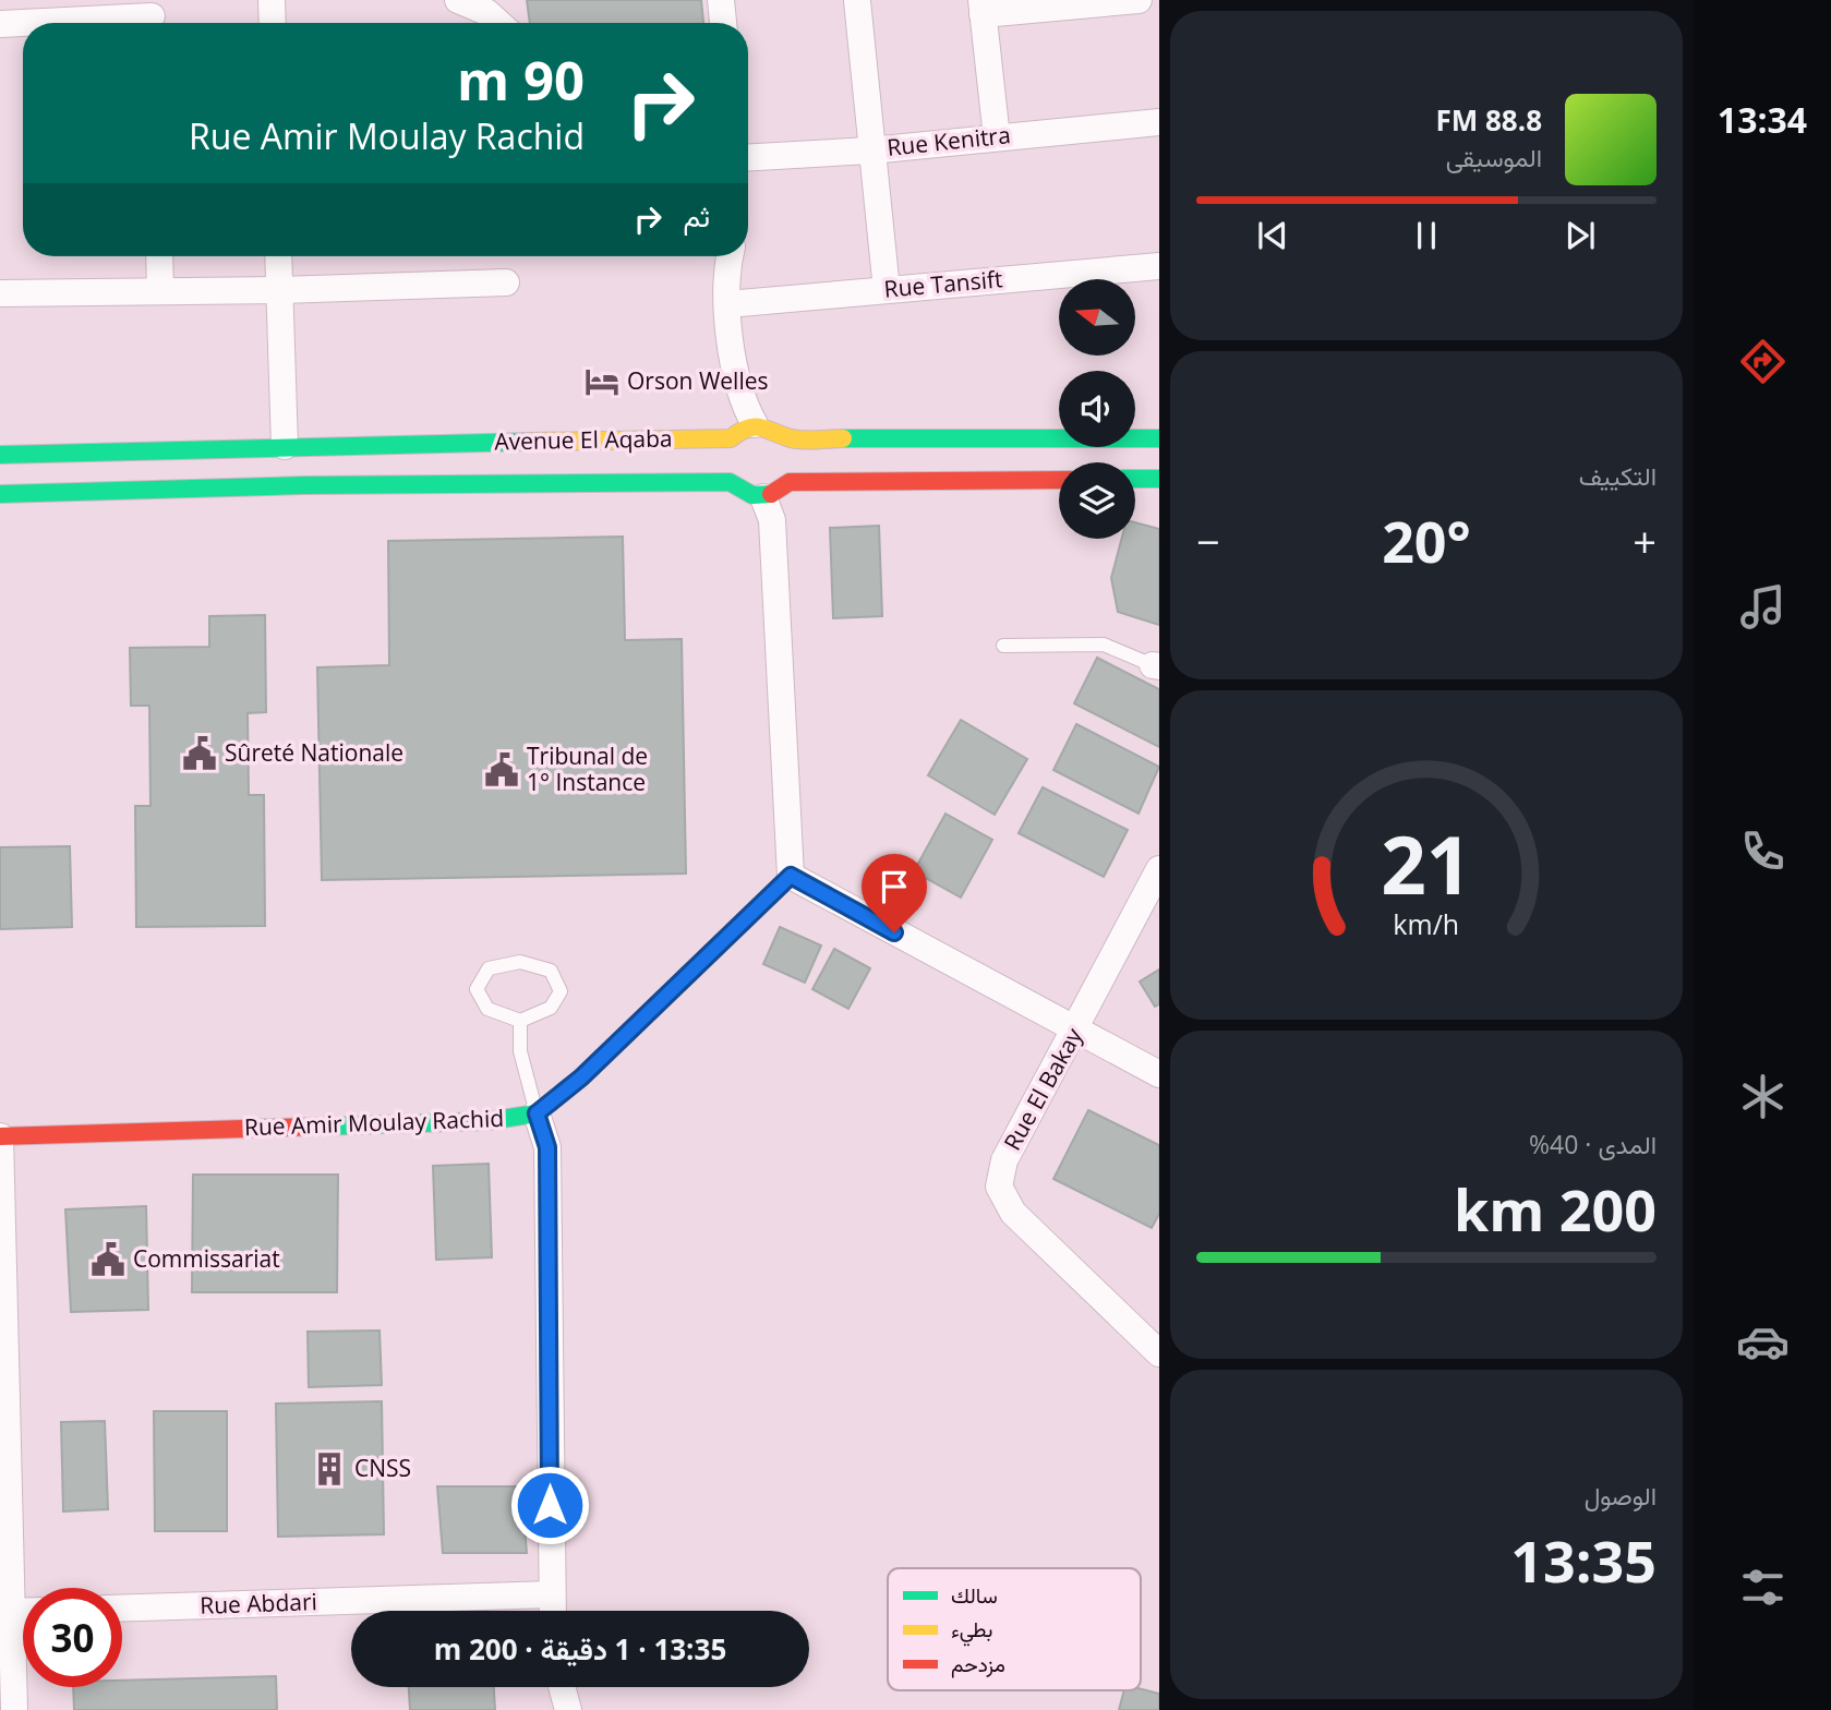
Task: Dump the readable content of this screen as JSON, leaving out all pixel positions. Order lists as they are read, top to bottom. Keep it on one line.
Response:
{"streets":{"main road":["Avenue El Aqaba","Rue Amir Moulay Rachid"],"street":["Rue Kenitra","Rue Tansift","Rue El Bakay","Rue Abdari"]},"places":{"hotel":["Orson Welles"],"public building":["Sûreté Nationale","Tribunal de 1° Instance","Commissariat"],"building":["CNSS"]},"legend":["سالك","بطيء","مزدحم"],"north":"left","page":{"tabs":"13:34","turn":["90 m","Rue Amir Moulay Rachid"],"song":["88.8 FM","الموسيقى"],"then":"ثم","tile":["التكييف",["المدى · 40%","200 km"],["الوصول","13:35"]],"heat":["−","20°","+"],"limit":"30","trip":"13:35 · 1 دقيقة · 200 m","gauge":["21","km/h"]}}
